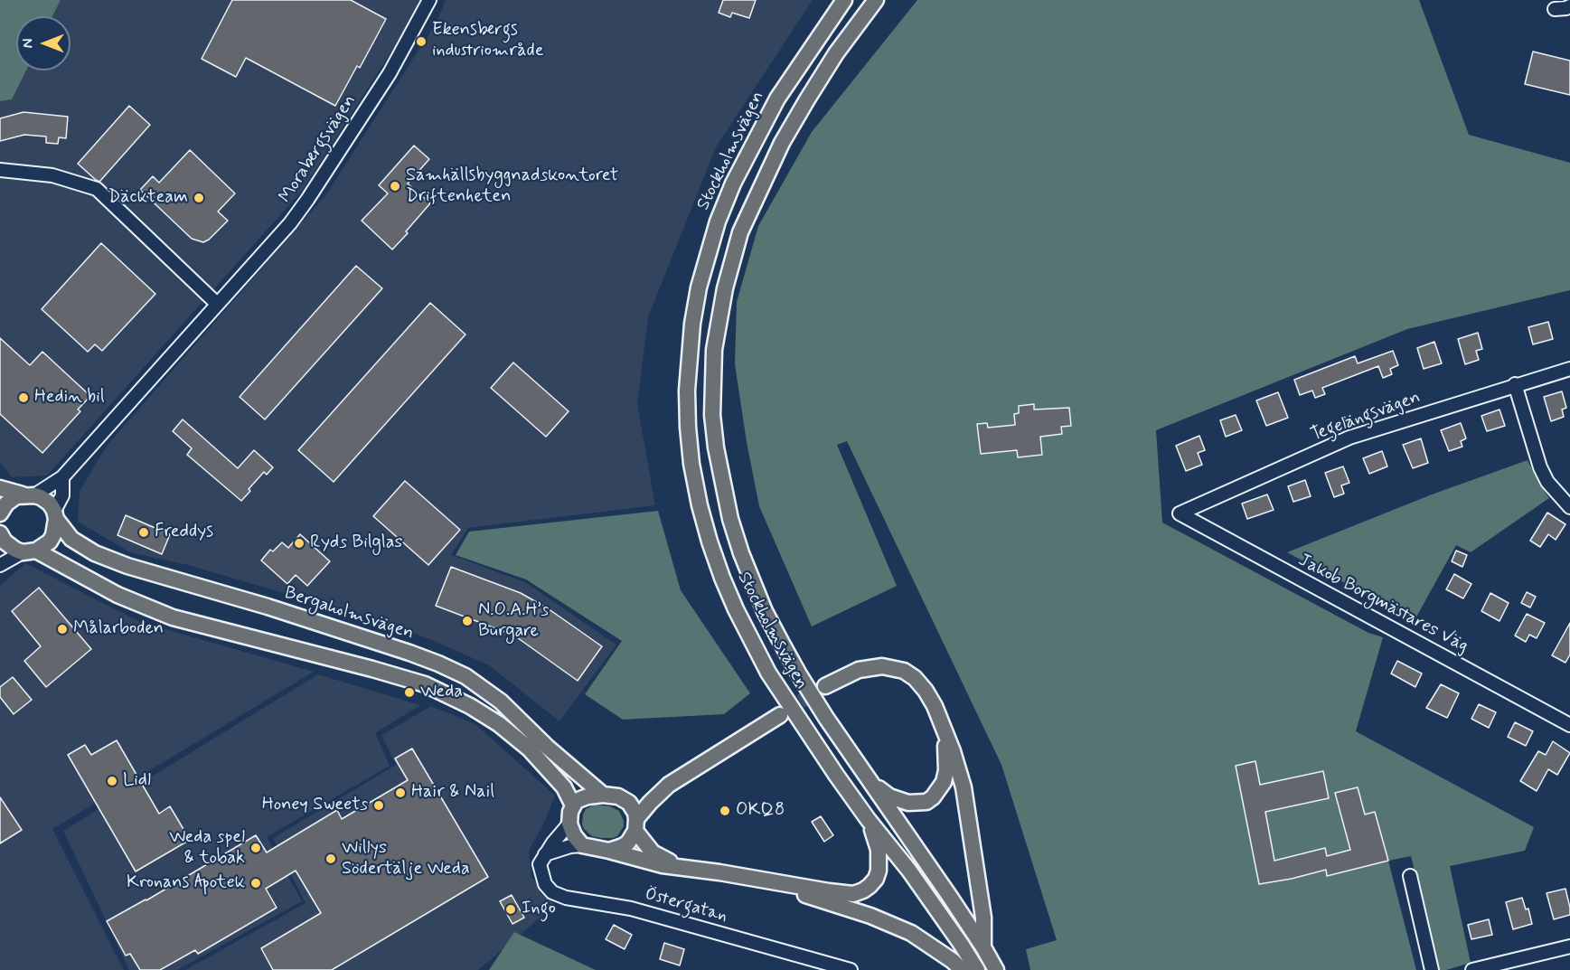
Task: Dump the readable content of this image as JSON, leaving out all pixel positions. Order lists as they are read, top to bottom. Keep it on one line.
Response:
{"streets":{"main road":["Stockholmsvägen","Bergaholmsvägen"],"street":["Morabergsvägen","Tegelängsvägen","Jakob Borgmästares Väg","Östergatan"]},"crossings":[["Morabergsvägen","Bergaholmsvägen"],["Tegelängsvägen","Jakob Borgmästares Väg"]],"places":["Ekensbergs industriområde","Samhällsbyggnadskontoret Driftenheten","Däckteam","Hedin bil","Freddys","Ryds Bilglas","N.O.A.H’s Burgare","Målarboden","Weda","Lidl","Hair & Nail","Honey Sweets","OKQ8","Weda spel & tobak","Willys Södertälje Weda","Kronans Apotek","Ingo"],"north":"left"}
